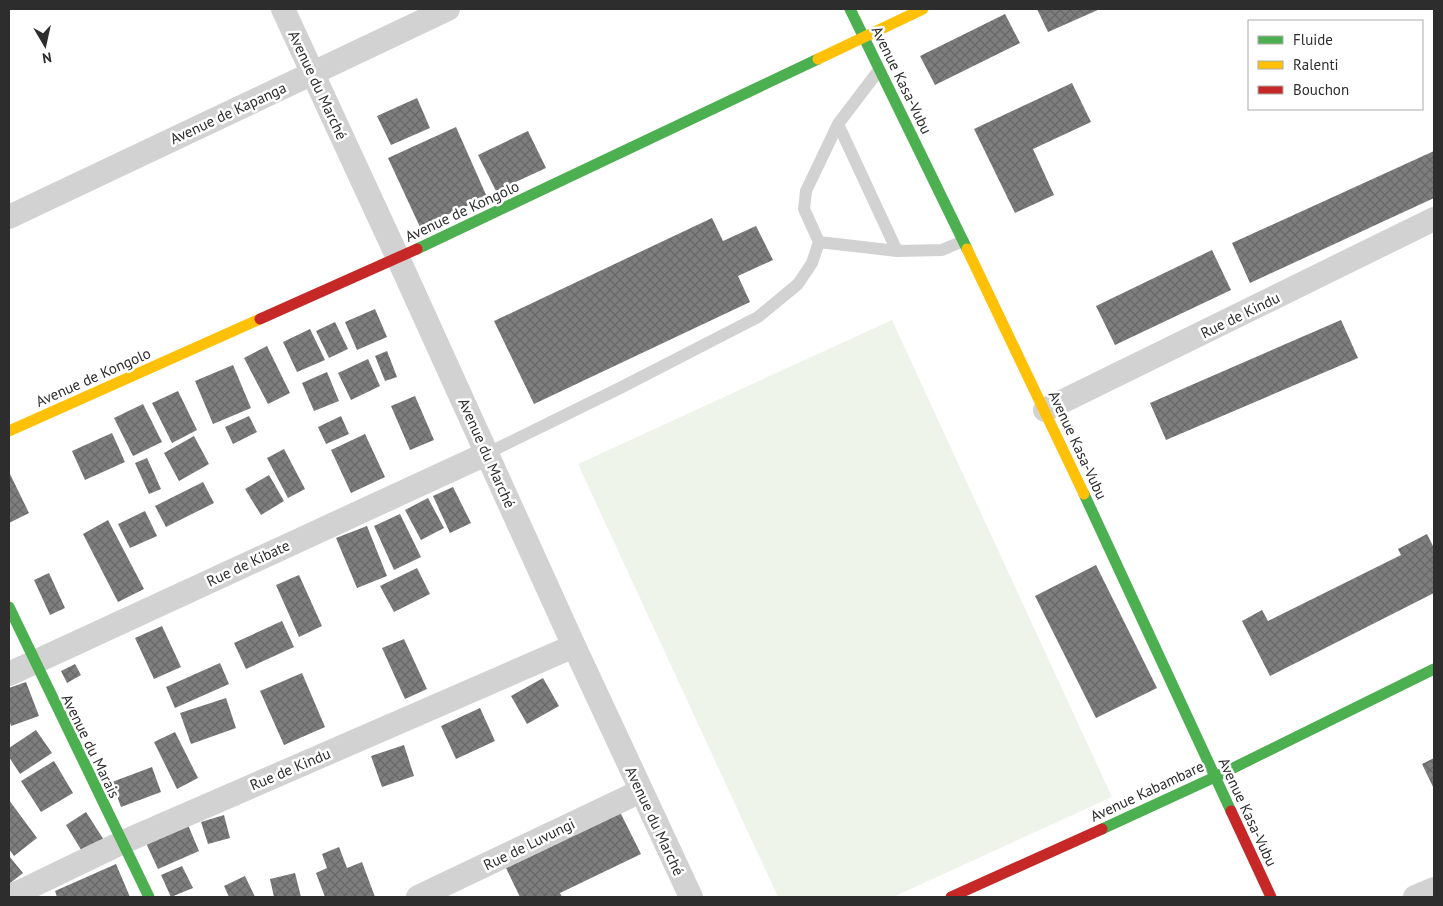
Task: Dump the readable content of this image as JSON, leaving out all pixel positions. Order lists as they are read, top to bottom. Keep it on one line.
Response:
{"streets":{"main road":["Avenue Kasa-Vubu","Avenue de Kongolo","Avenue du Marais","Avenue Kabambare"],"street":["Avenue du Marché","Avenue de Kapanga","Rue de Kindu","Rue de Kibate","Rue de Luvungi"]},"crossings":[["Avenue Kasa-Vubu","Avenue de Kongolo"],["Avenue Kasa-Vubu","Rue de Kindu"],["Avenue Kasa-Vubu","Avenue Kabambare"],["Avenue du Marché","Avenue de Kapanga"],["Avenue du Marché","Avenue de Kongolo"],["Avenue du Marché","Rue de Kindu"],["Avenue du Marché","Rue de Kibate"],["Avenue du Marché","Rue de Luvungi"],["Rue de Kindu","Avenue du Marais"],["Rue de Kibate","Avenue du Marais"]],"legend":["Fluide","Ralenti","Bouchon"],"north":"bottom"}
